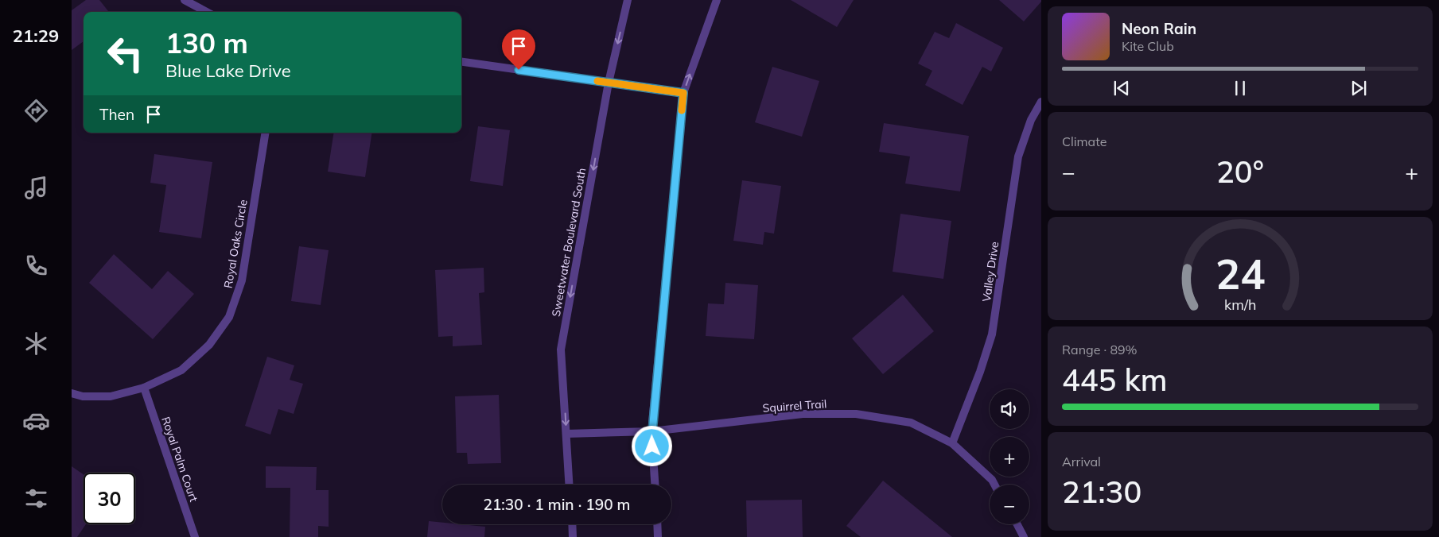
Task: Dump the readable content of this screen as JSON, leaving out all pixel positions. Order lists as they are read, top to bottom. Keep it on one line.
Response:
{"streets":{"street":["Sweetwater Boulevard South","Royal Oaks Circle","Valley Drive","Squirrel Trail","Royal Palm Court"]},"crossings":[["Sweetwater Boulevard South","Squirrel Trail"],["Royal Oaks Circle","Royal Palm Court"],["Valley Drive","Squirrel Trail"]],"one_way":["Sweetwater Boulevard South"],"page":{"tabs":"21:29","turn":["130 m","Blue Lake Drive"],"song":["Neon Rain","Kite Club"],"then":"Then","tile":["Climate",["Range · 89%","445 km"],["Arrival","21:30"]],"heat":["−","20°","+"],"map_buttons":["+","−"],"limit":"30","trip":"21:30 · 1 min · 190 m","gauge":["24","km/h"]}}
